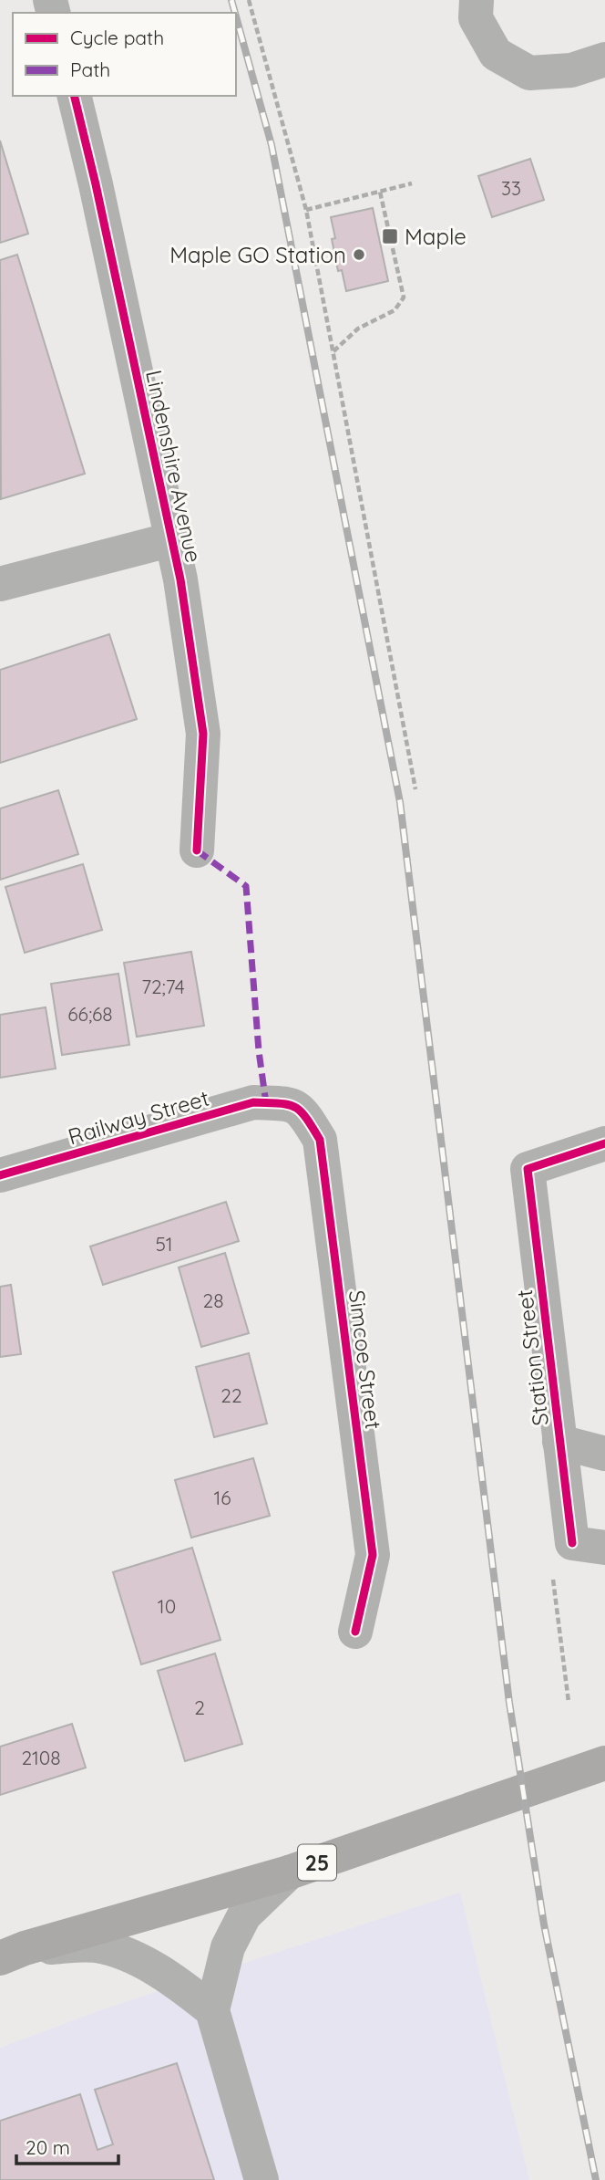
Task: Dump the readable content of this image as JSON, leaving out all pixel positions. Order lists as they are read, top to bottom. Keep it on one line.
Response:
{"streets":{"main road":["25"],"street":["Lindenshire Avenue","Railway Street","Station Street","Simcoe Street"]},"crossings":[["Railway Street","Simcoe Street"]],"places":{"transit":["Maple"],"other":["Maple GO Station"]},"house_numbers":["33","72;74","66;68","51","28","22","16","10","2","2108"],"legend":["Cycle path","Path"],"scale_bar":"20 m"}
